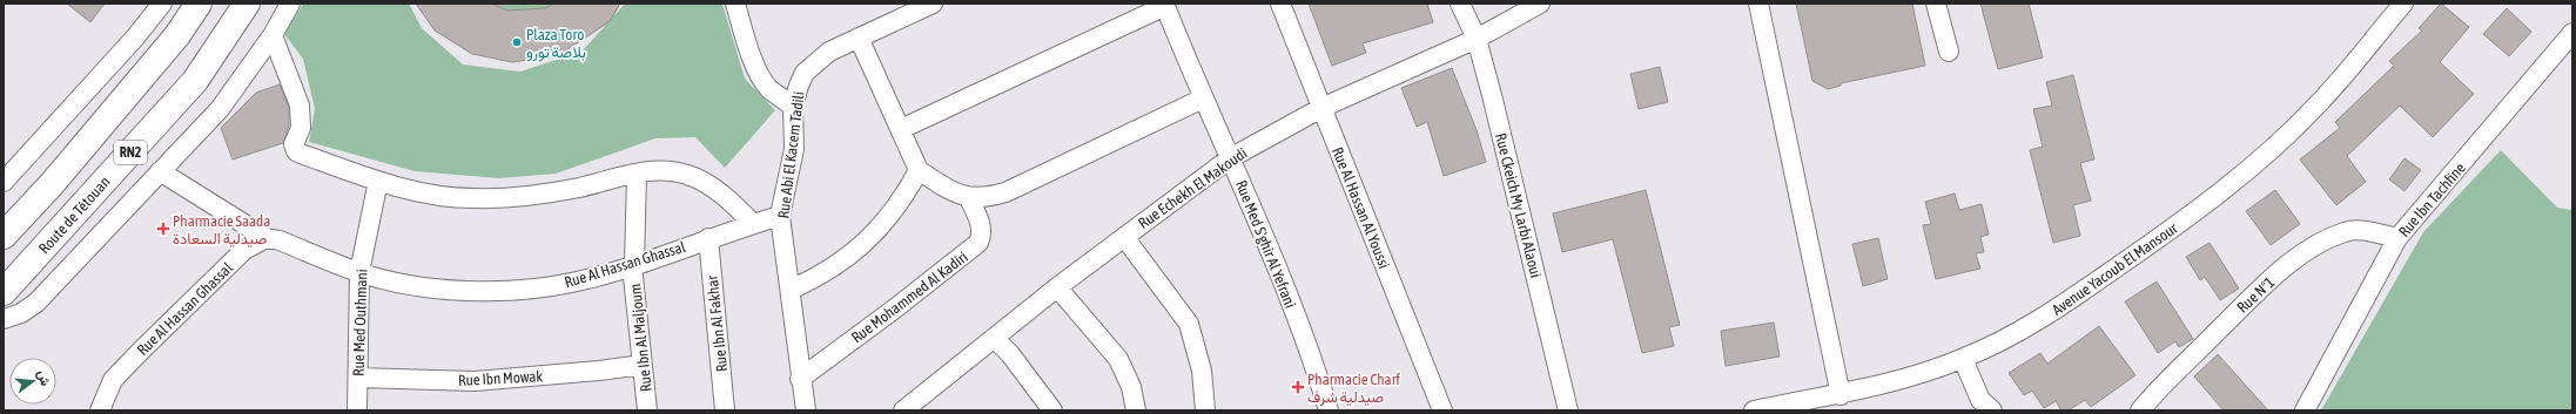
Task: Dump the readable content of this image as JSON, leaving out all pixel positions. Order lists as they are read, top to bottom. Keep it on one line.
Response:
{"streets":{"highway":["RN2","Route de Tétouan"],"street":["Rue Abi El Kacem Tadili","Rue Echekh El Makoudi","Rue Ibn Tachfine","Rue Ckeich My Larbi Alaoui","Rue Al Hassan Al Youssi","Rue Med S'ghir Al Yefrani","Rue Al Hassan Ghassal","Avenue Yacoub El Mansour","Rue N°1","Rue Mohammed Al Kadiri","Rue Med Outhmani","Rue Ibn Al Fakhar","Rue Ibn Al Maljoum","Rue Ibn Mowak"]},"crossings":[["Rue Abi El Kacem Tadili","Rue Al Hassan Ghassal"],["Rue Abi El Kacem Tadili","Rue Mohammed Al Kadiri"],["Rue Echekh El Makoudi","Rue Ckeich My Larbi Alaoui"],["Rue Echekh El Makoudi","Rue Al Hassan Al Youssi"],["Rue Echekh El Makoudi","Rue Med S'ghir Al Yefrani"],["Rue Ibn Tachfine","Rue N°1"],["Rue Al Hassan Ghassal","Rue Med Outhmani"],["Rue Al Hassan Ghassal","Rue Ibn Al Fakhar"],["Rue Al Hassan Ghassal","Rue Ibn Al Maljoum"],["Rue Med Outhmani","Rue Ibn Mowak"],["Rue Ibn Al Maljoum","Rue Ibn Mowak"]],"places":{"other":["Plaza Toro بلاصة تورو"],"health":["Pharmacie Saada صيدلية السعادة","Pharmacie Charf صيدلية شرف"]},"north":"right"}
